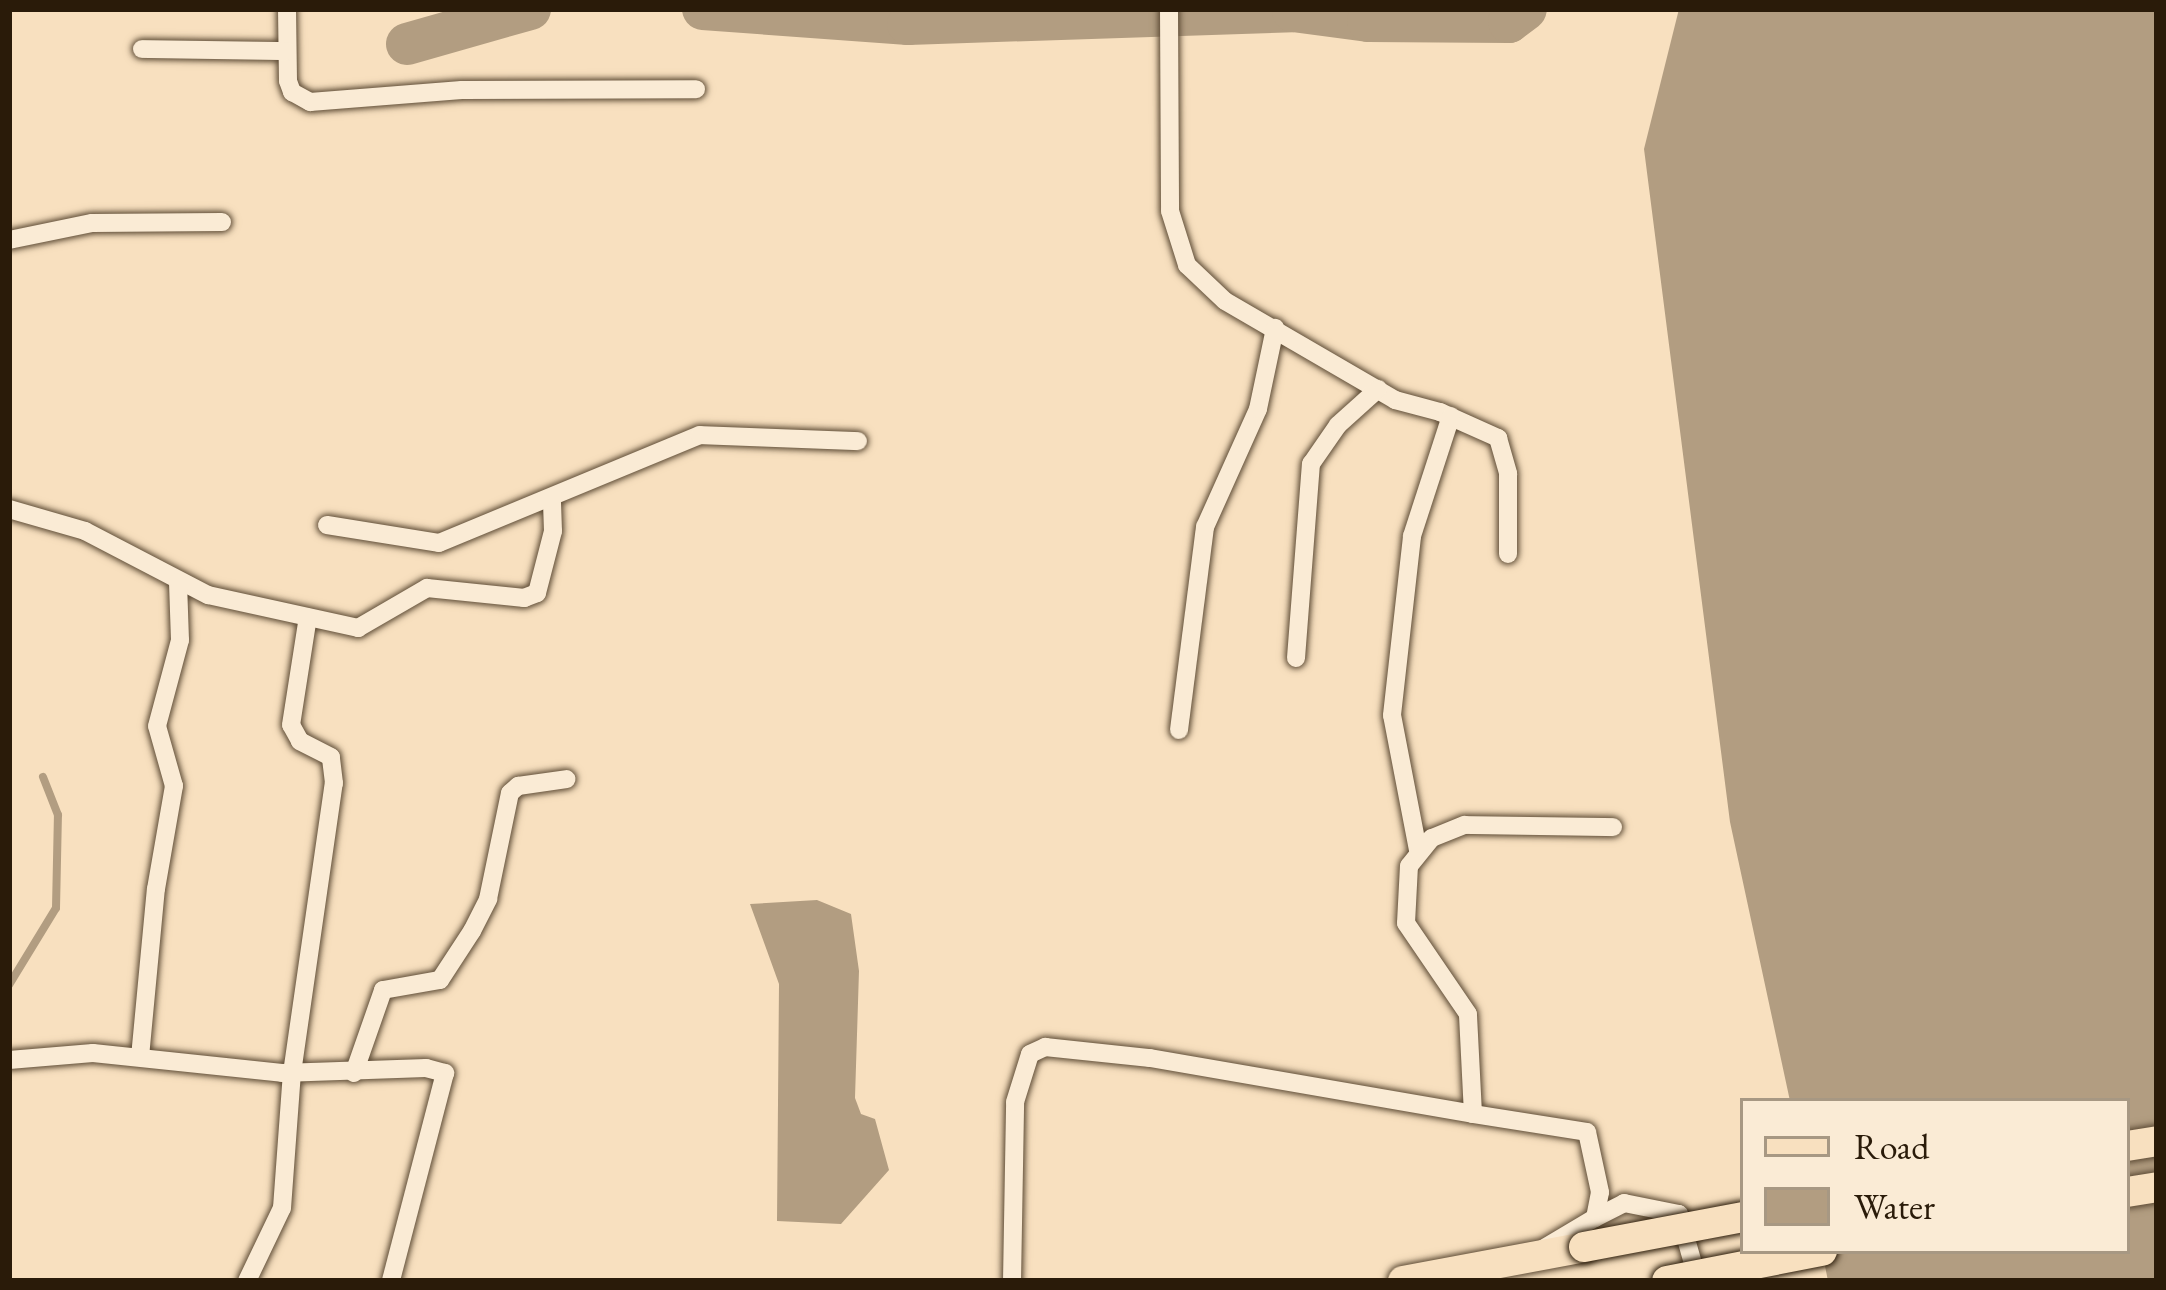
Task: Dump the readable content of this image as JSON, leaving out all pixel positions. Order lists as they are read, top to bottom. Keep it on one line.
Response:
{"legend":["Road","Water"]}
